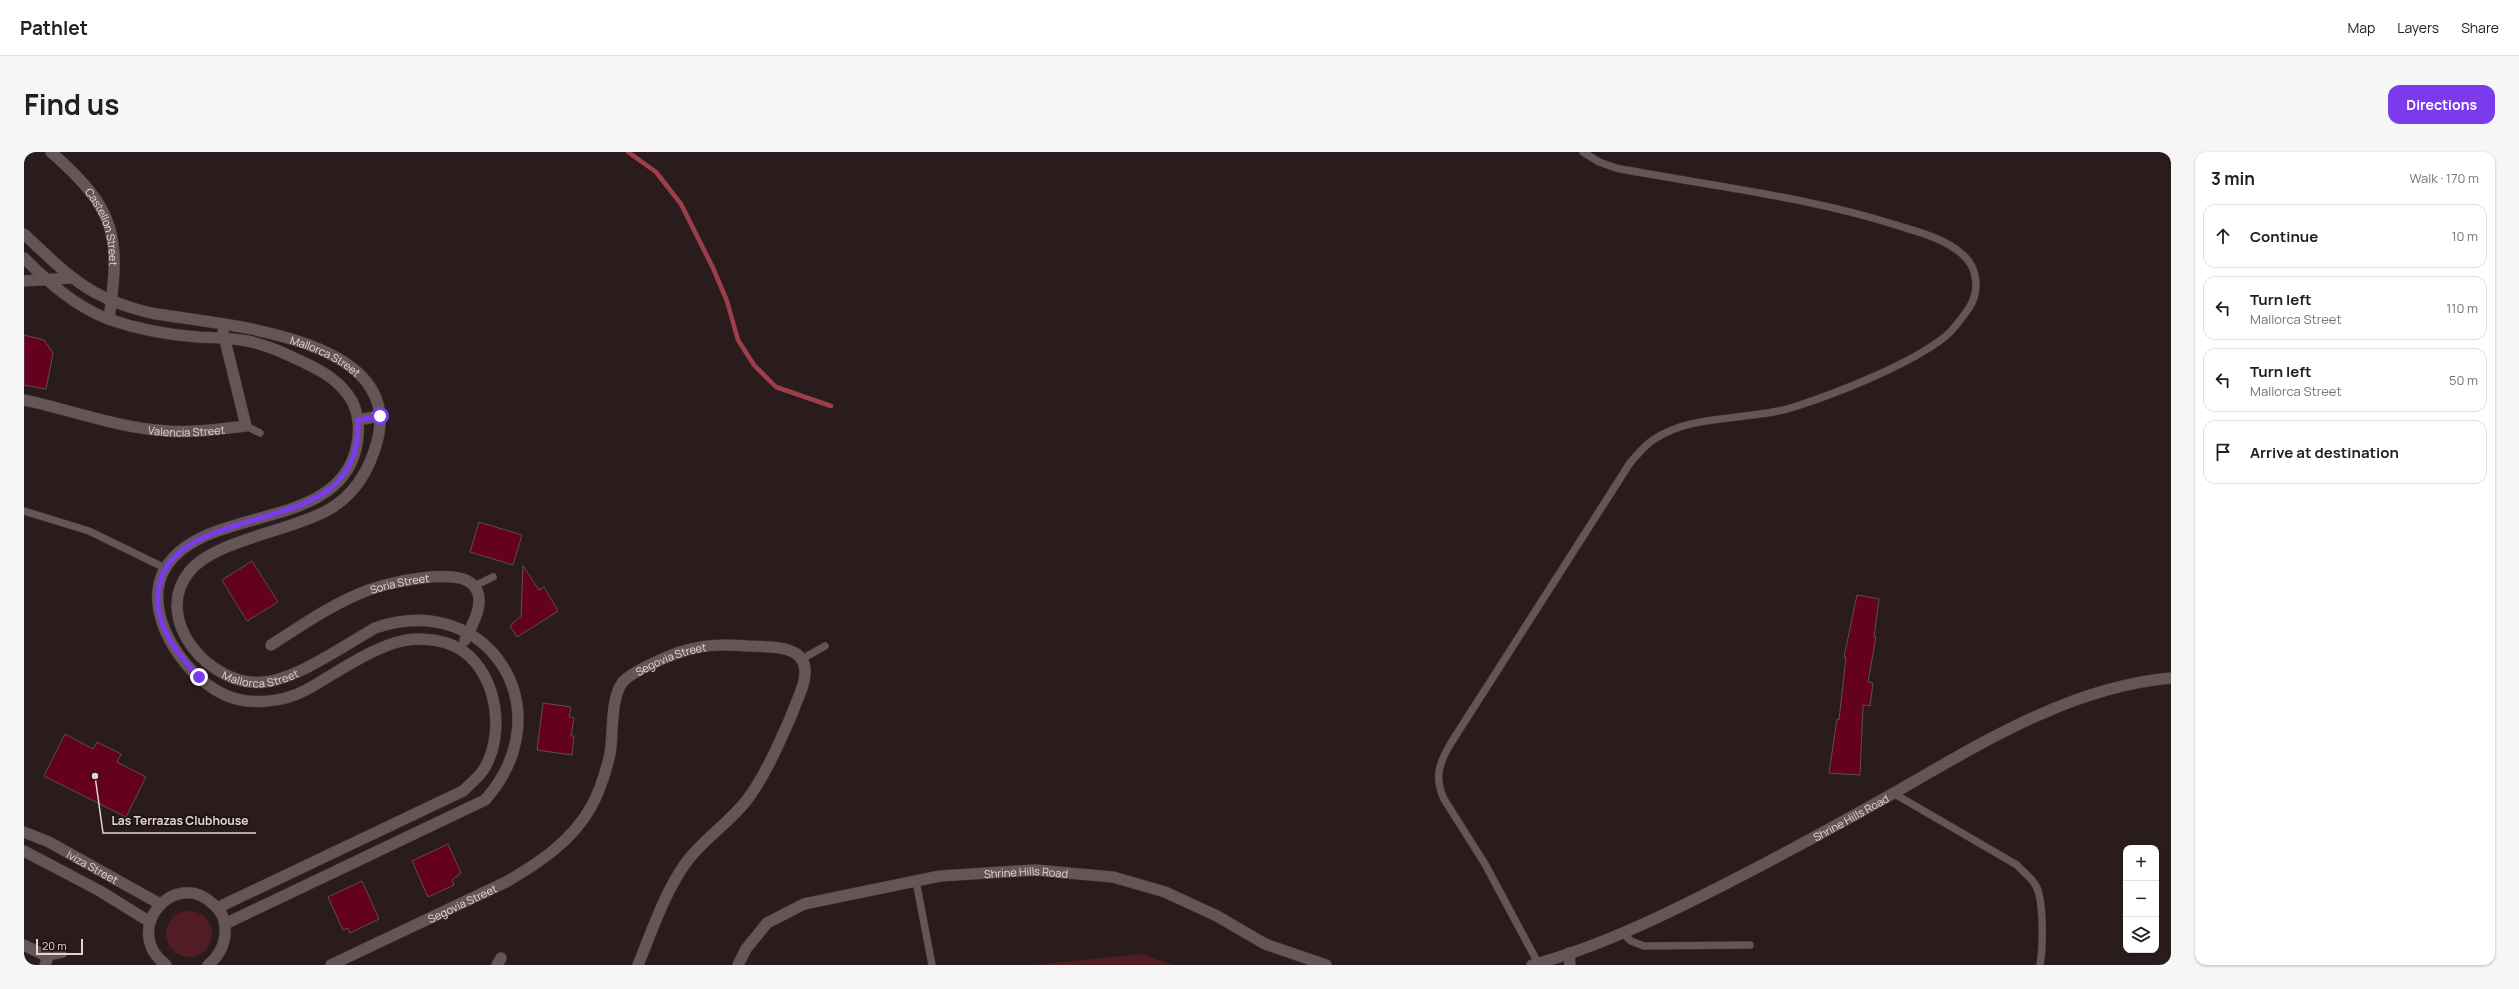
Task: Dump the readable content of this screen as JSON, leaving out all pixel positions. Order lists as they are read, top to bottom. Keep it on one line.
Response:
{"streets":{"street":["Castellon Street","Mallorca Street","Valencia Street","Soria Street","Segovia Street","Shrine Hills Road","Iviza Street"]},"crossings":[["Castellon Street","Mallorca Street"]],"places":["Las Terrazas Clubhouse"],"scale_bar":"20 m","page":{"header":"Pathlet","nav":["Map","Layers","Share"],"title":"Find us","buttons":"Directions","heading":["3 min","Walk · 170 m"],"list":[["Continue","10 m"],["Turn left","Mallorca Street","110 m"],["Turn left","Mallorca Street","50 m"],"Arrive at destination"],"map_buttons":["+","−"],"scale":"20 m"}}
